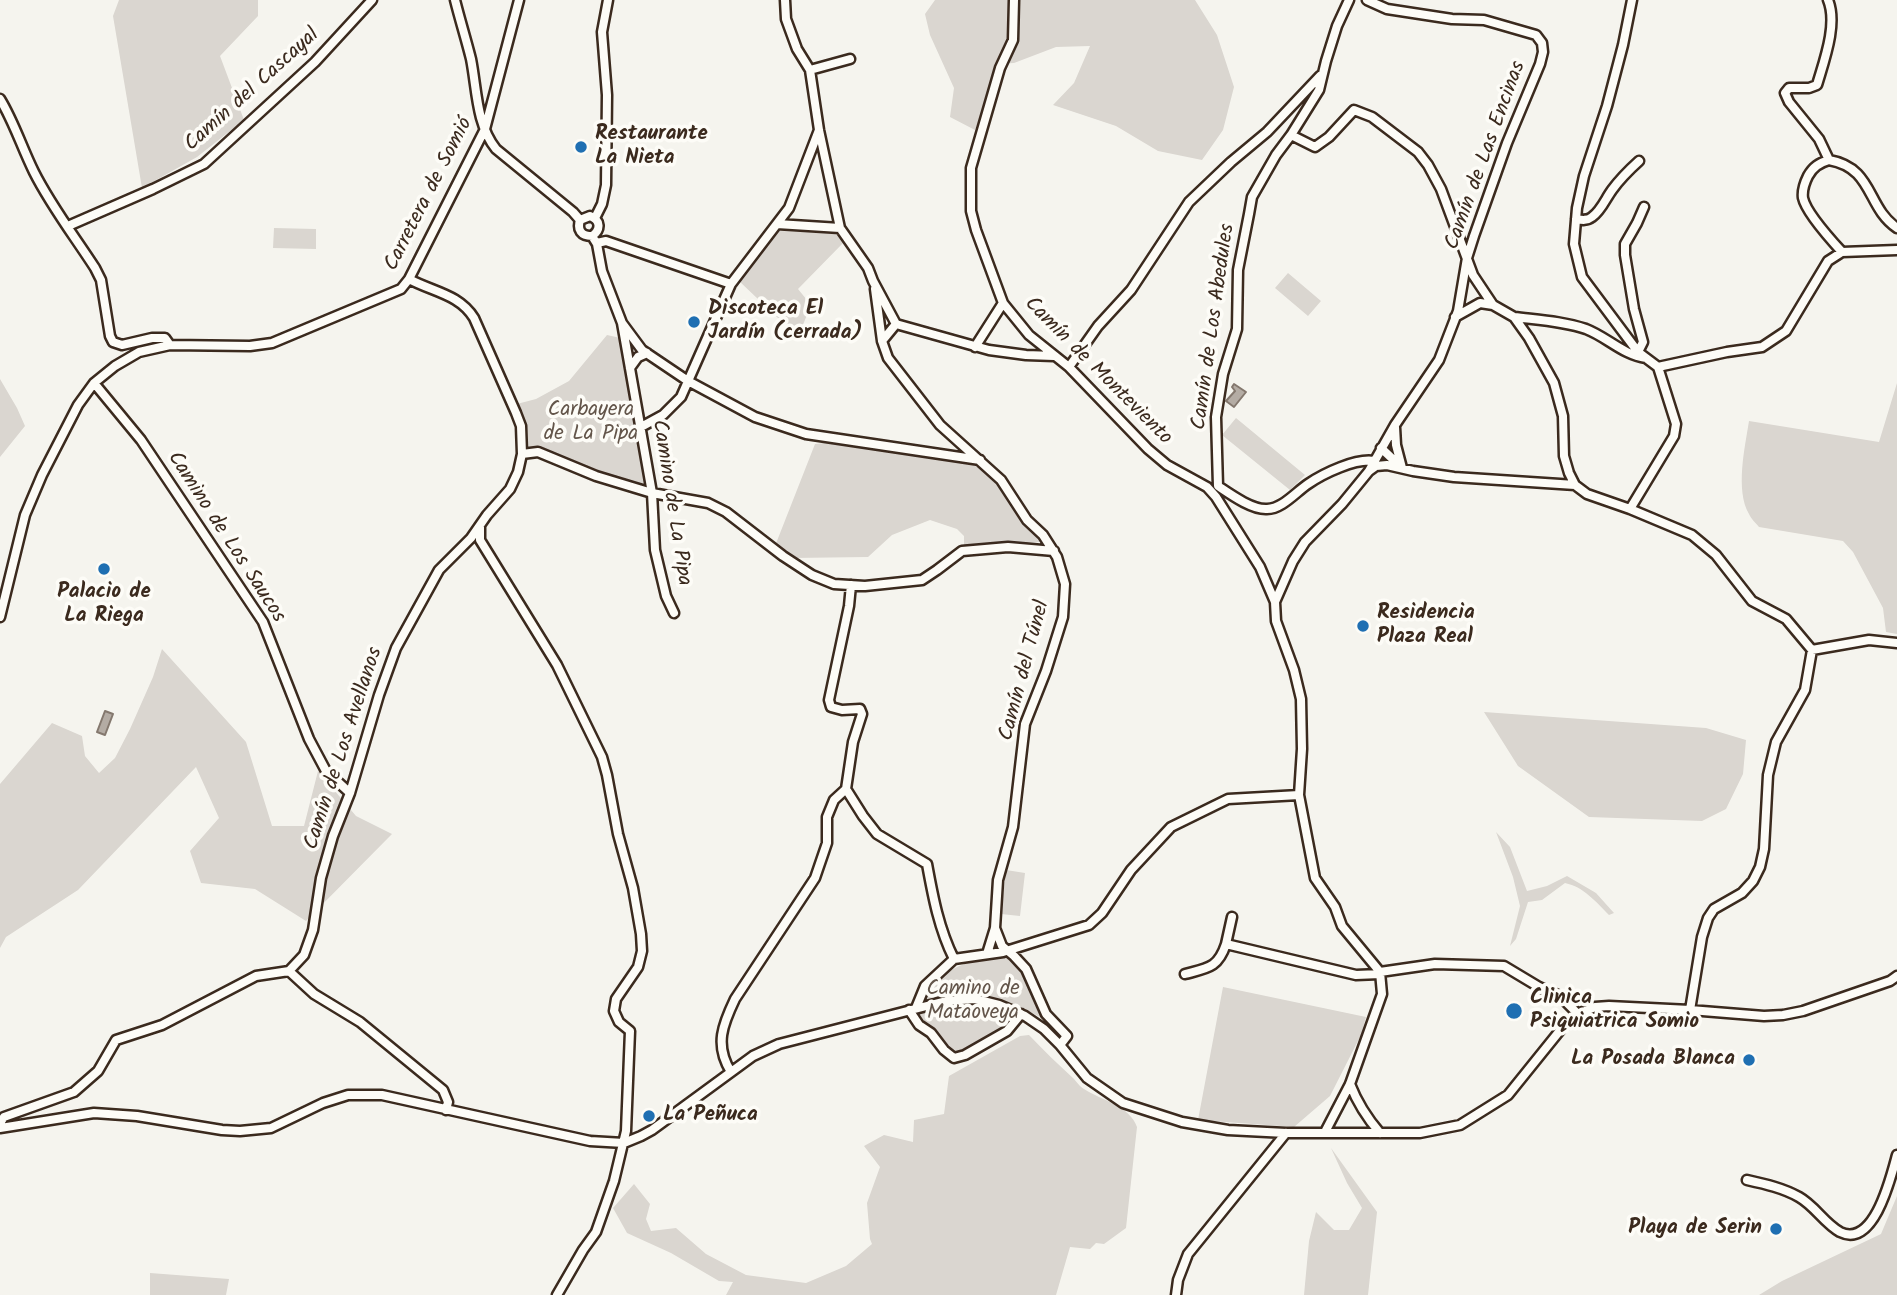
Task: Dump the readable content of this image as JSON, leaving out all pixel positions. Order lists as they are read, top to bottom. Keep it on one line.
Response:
{"streets":{"street":["Camín del Cascayal","Camín de Las Encinas","Carretera de Somió","Camín de Los Abedules","Camín de Monteviento","Camino de La Pipa","Camino de Los Saucos","Camín del Túnel","Camín de Los Avellanos"]},"crossings":[["Camín de Las Encinas","Camín de Los Abedules"],["Camín de Las Encinas","Camín de Monteviento"],["Carretera de Somió","Camino de Los Saucos"],["Carretera de Somió","Camín de Los Avellanos"],["Camino de Los Saucos","Camín de Los Avellanos"]],"parks":["Carbayera de La Pipa","Camino de Mataoveya"],"places":["Restaurante La Nieta","Discoteca El Jardín (cerrada)","Palacio de La Riega","Residencia Plaza Real","Clinica Psiquiatrica Somio","La Posada Blanca","La Peñuca","Playa de Serin"]}
